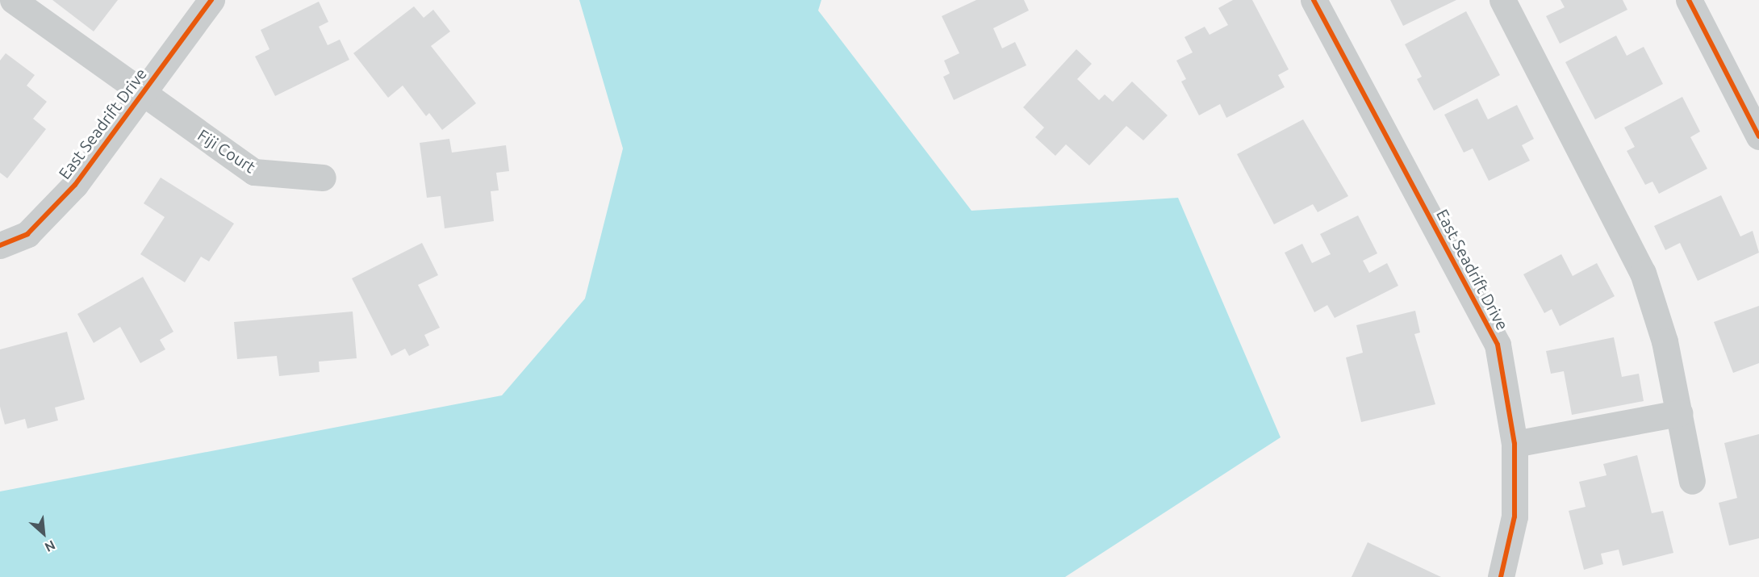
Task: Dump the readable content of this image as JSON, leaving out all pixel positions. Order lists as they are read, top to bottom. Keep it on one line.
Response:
{"streets":{"street":["East Seadrift Drive","Fiji Court"]},"crossings":[["East Seadrift Drive","Fiji Court"]],"north":"bottom right"}
